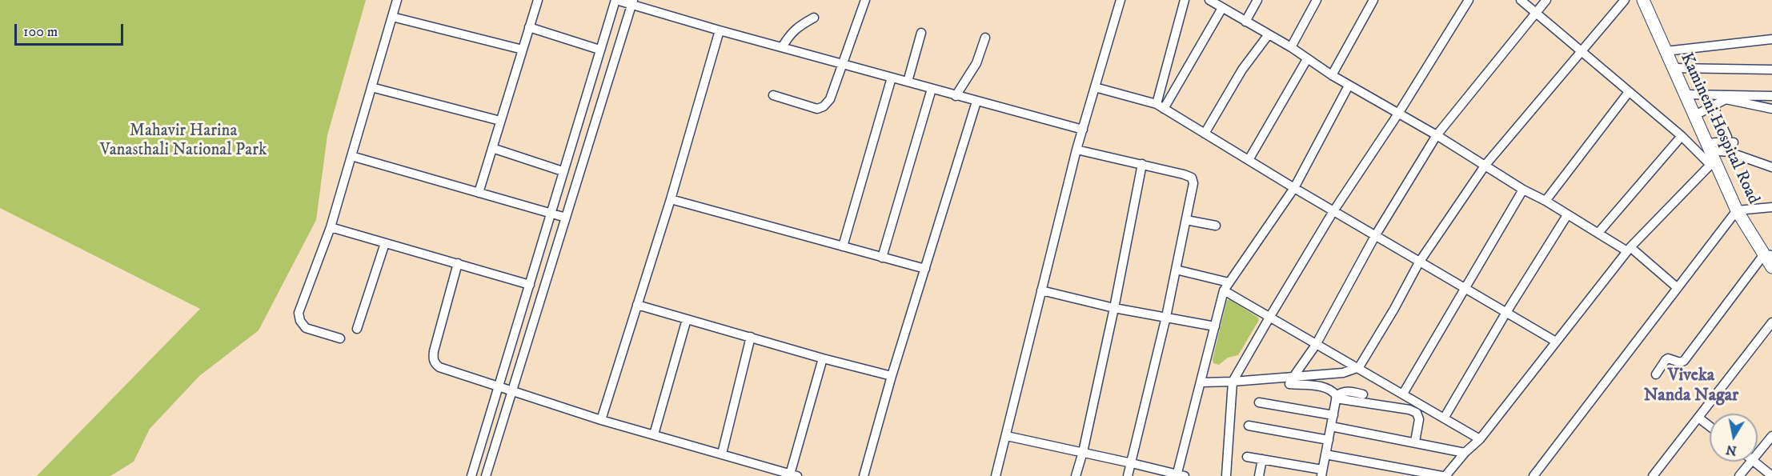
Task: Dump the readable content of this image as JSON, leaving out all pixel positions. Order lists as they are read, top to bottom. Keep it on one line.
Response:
{"streets":{"street":["Kamineni Hospital Road"]},"districts":["Viveka Nanda Nagar"],"parks":["Mahavir Harina Vanasthali National Park"],"scale_bar":"100 m","north":"bottom"}
